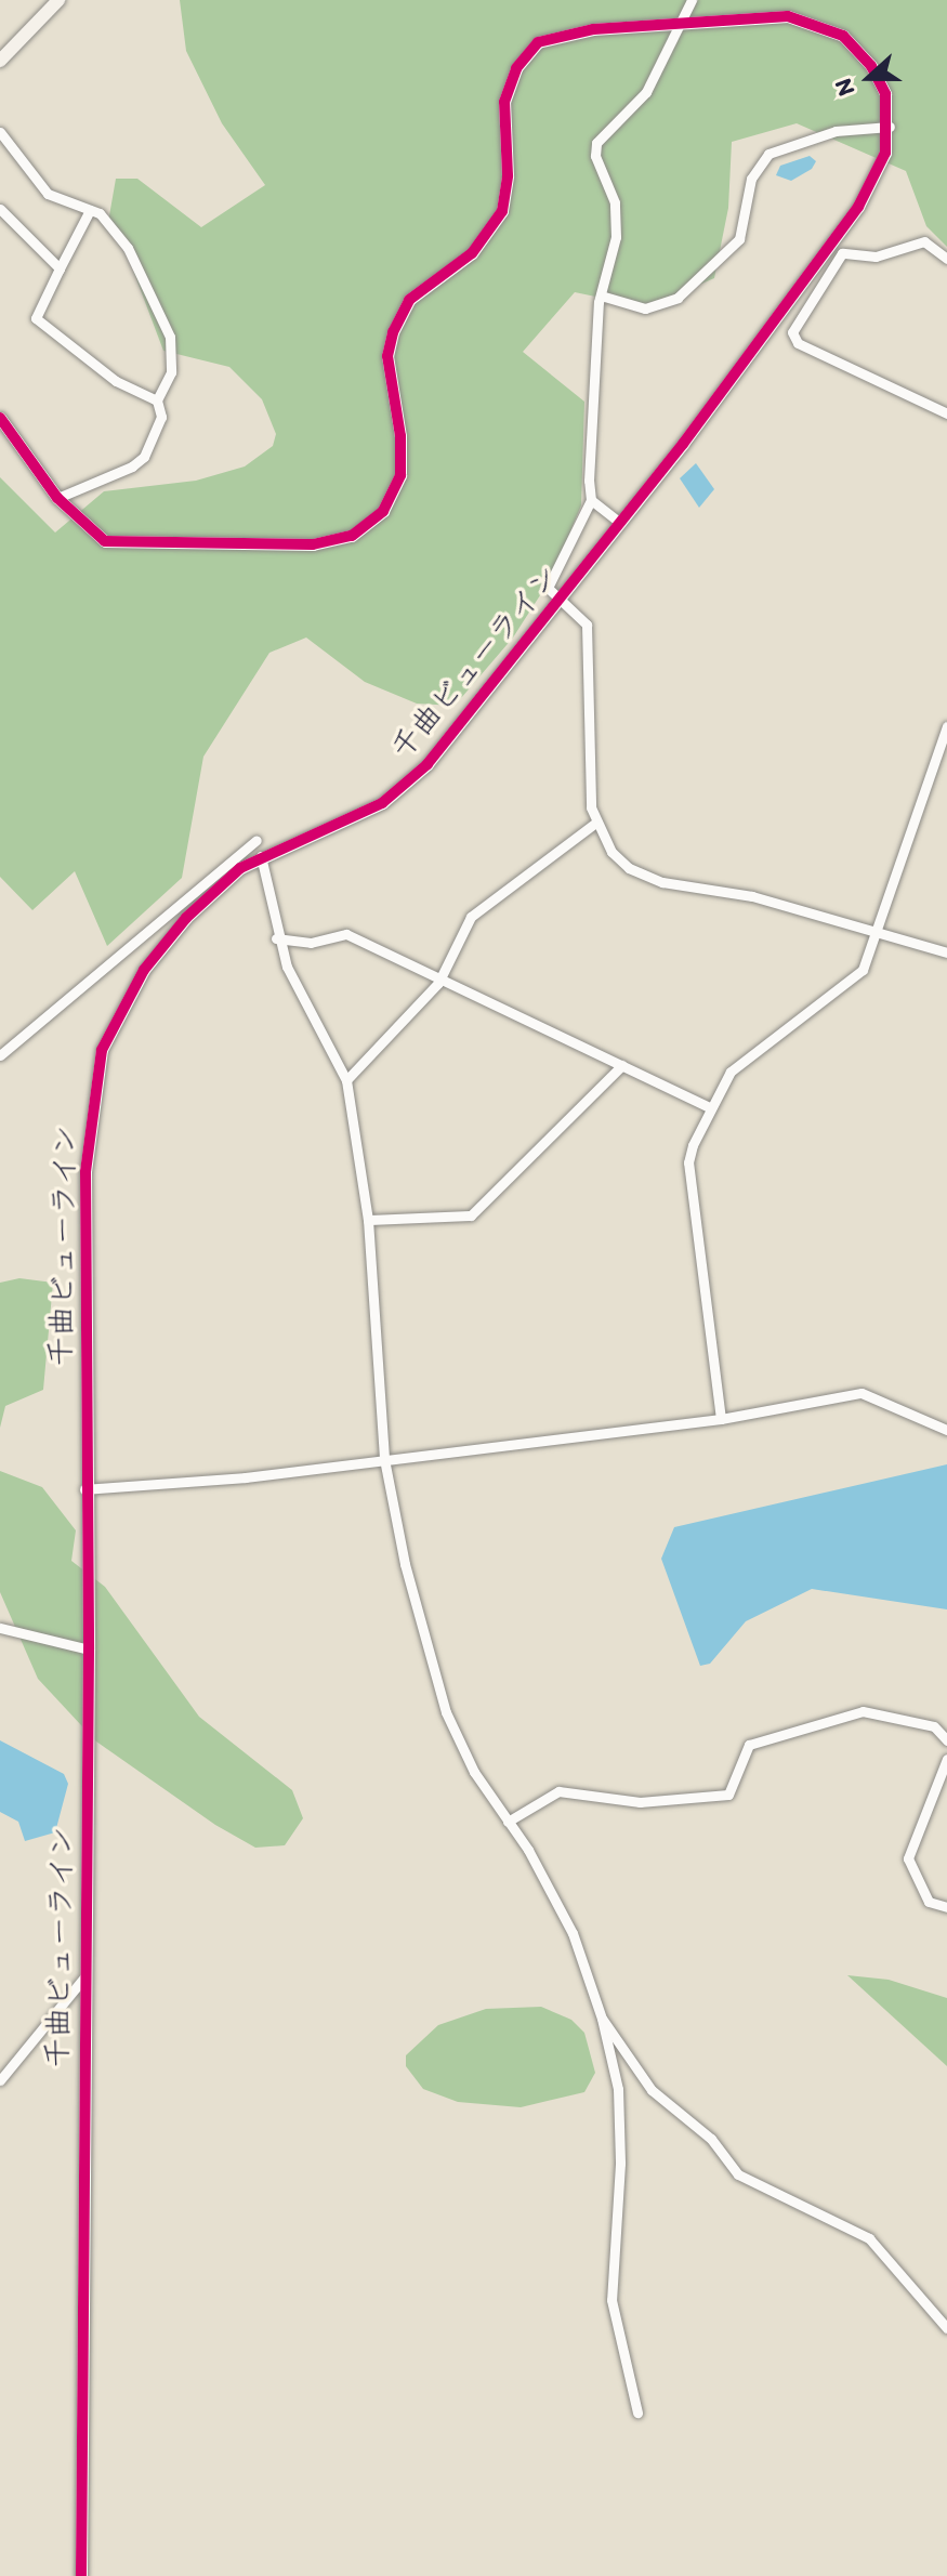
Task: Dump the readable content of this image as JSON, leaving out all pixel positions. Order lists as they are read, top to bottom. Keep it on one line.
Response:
{"streets":{"street":["千曲ビューライン"]},"north":"left"}
